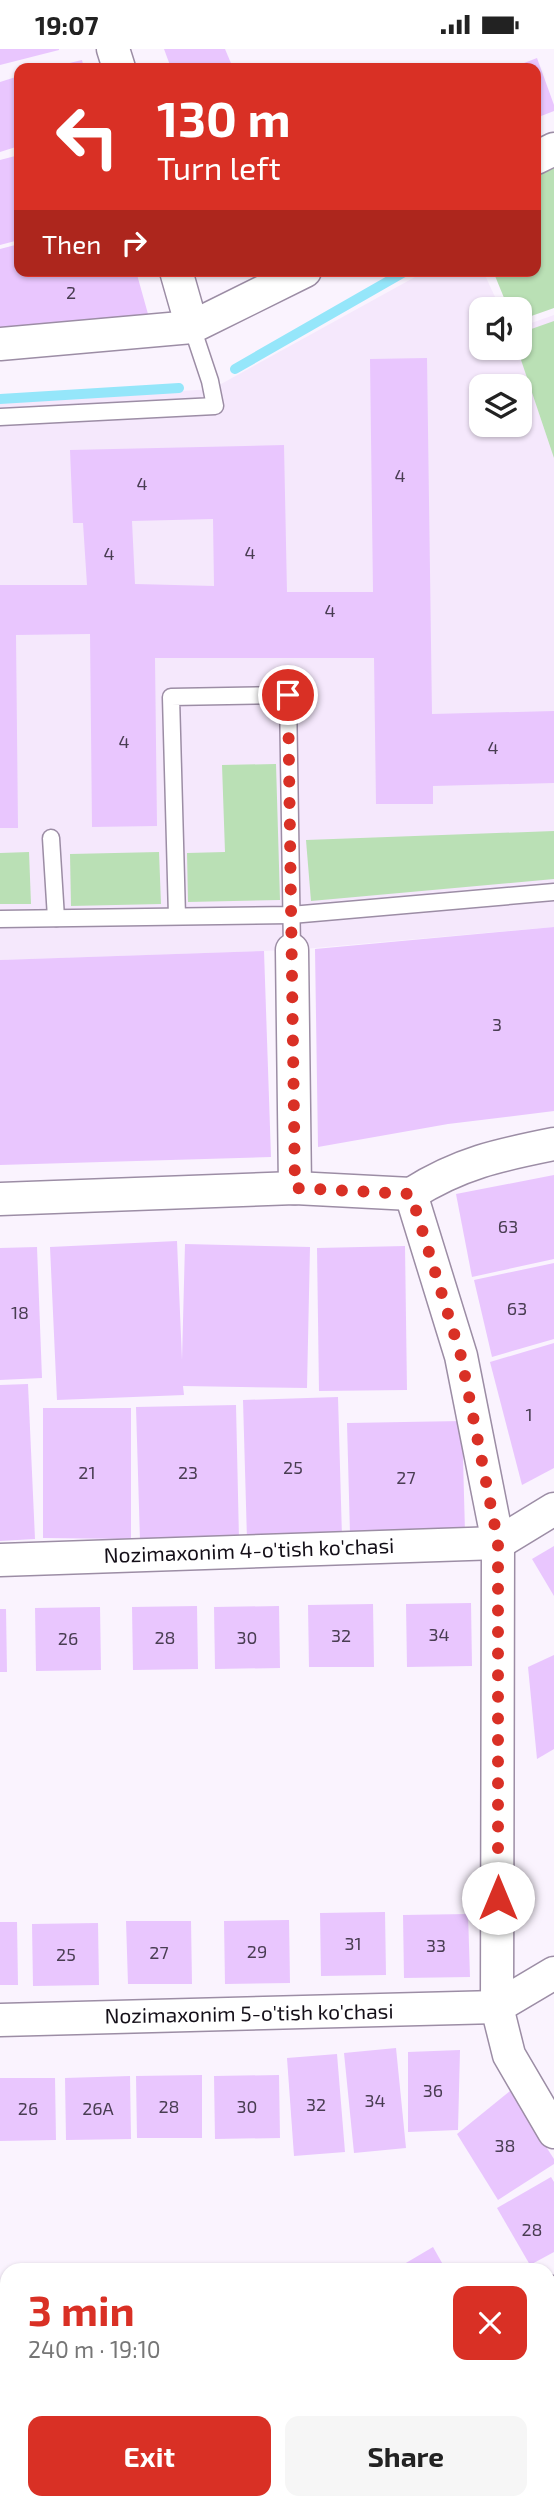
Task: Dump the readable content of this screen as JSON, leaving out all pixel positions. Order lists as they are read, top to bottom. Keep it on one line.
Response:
{"streets":{"street":["Nozimaxonim 4-o'tish ko'chasi","Nozimaxonim 5-o'tish ko'chasi"]},"house_numbers":["2","4","4","4","4","4","4","4","3","63","63","18","1","25","21","23","27","34","32","28","30","26","31","33","29","27","25","36","34","32","28","30","26","26A","38","28"],"page":{"status":"19:07","turn":["130 m","Turn left"],"then":"Then","heading":["3 min","240 m · 19:10"],"buttons":["Exit","Share"]}}
